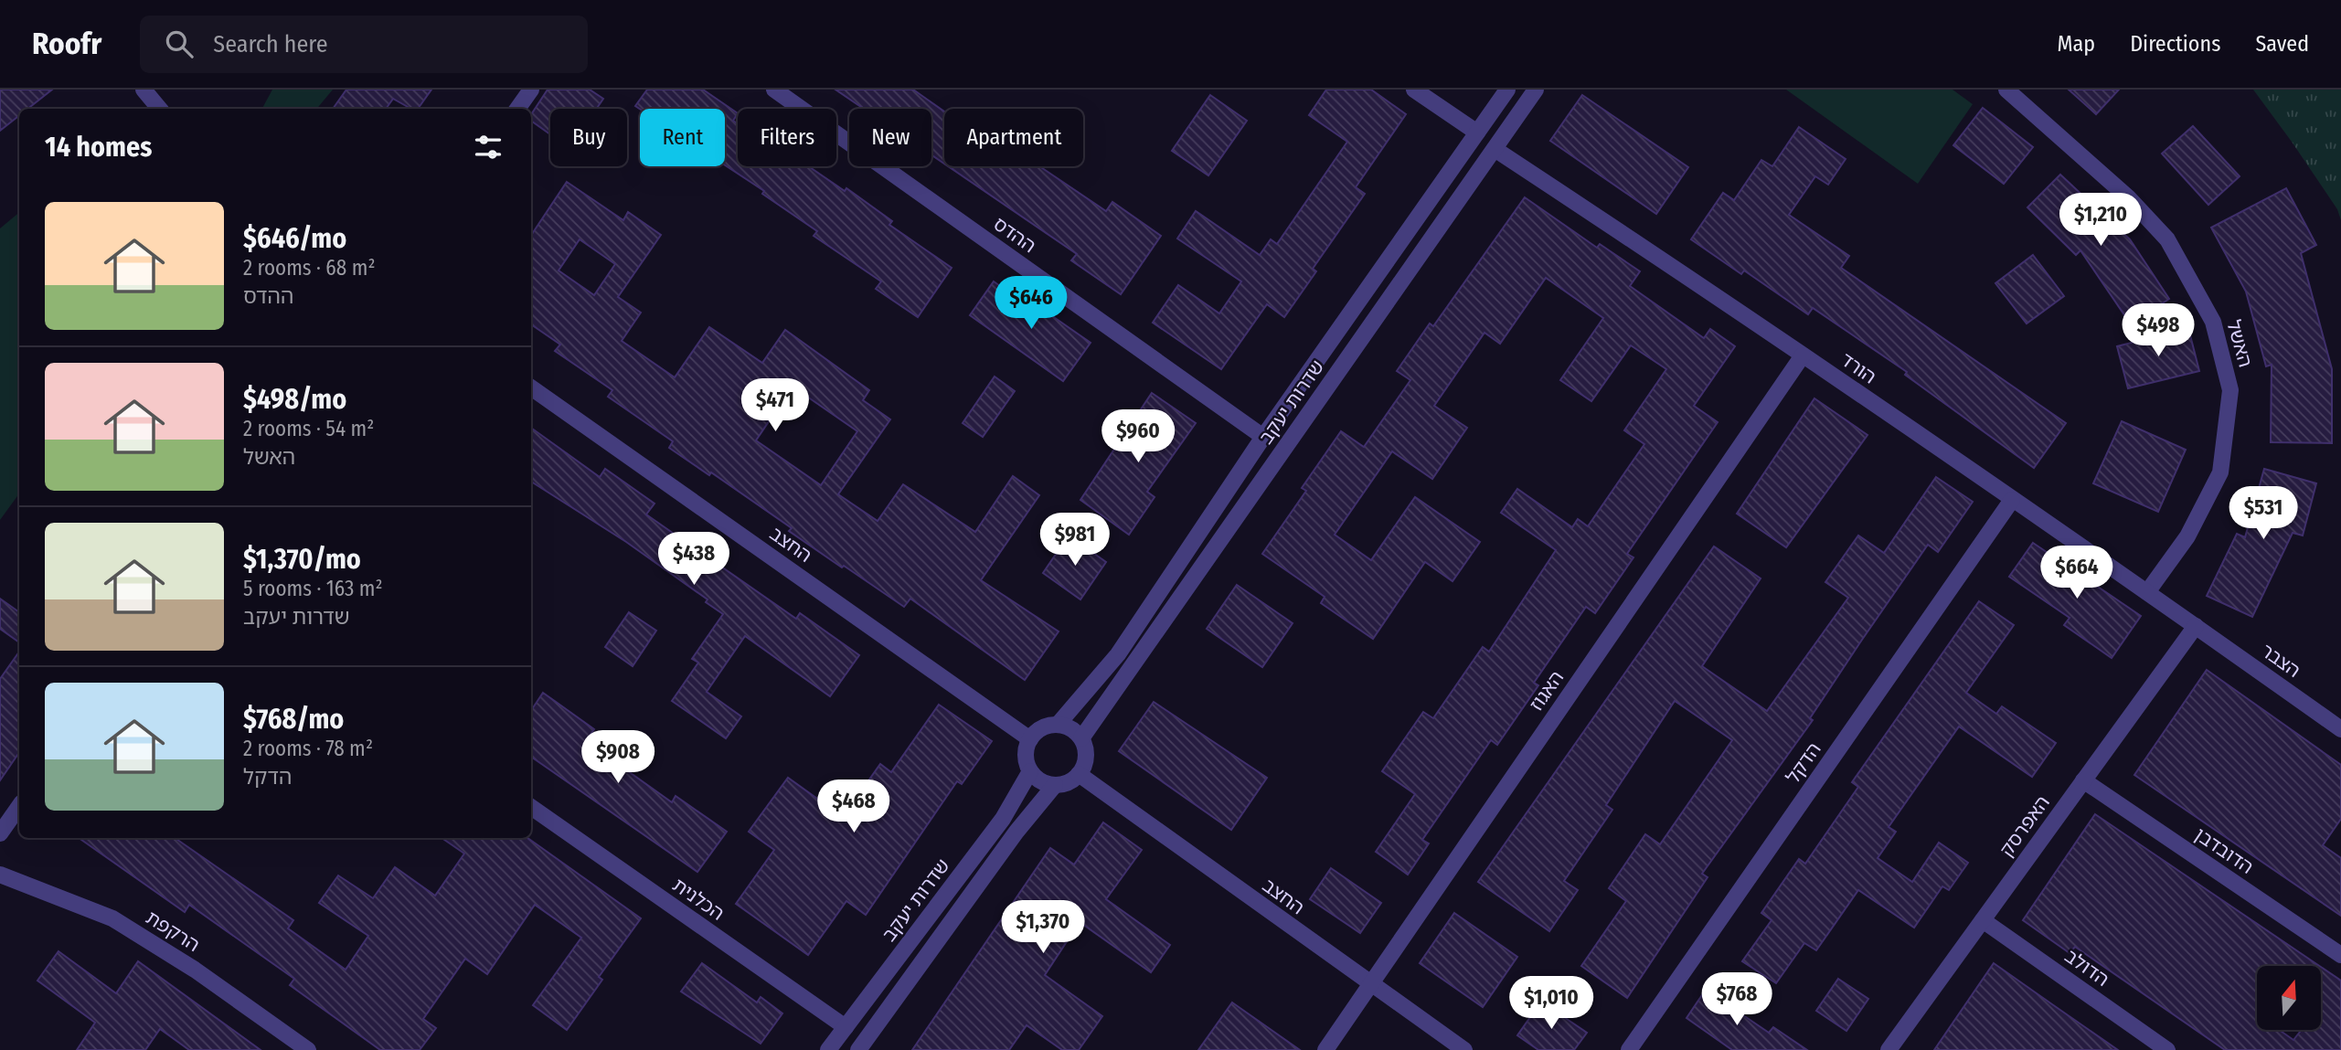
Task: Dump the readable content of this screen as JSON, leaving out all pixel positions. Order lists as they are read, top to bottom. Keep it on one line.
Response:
{"streets":{"street":["ההדס","האשל","הורד","שדרות יעקב","החצב","הצבר","האגוז","הדקל","האפרסק","הדובדבן","הכלנית","הרקפת","הדולב"]},"crossings":[["ההדס","שדרות יעקב"],["האשל","הורד"],["הורד","שדרות יעקב"],["הורד","הצבר"],["הורד","האגוז"],["הורד","הדקל"],["הורד","האפרסק"],["שדרות יעקב","החצב"],["שדרות יעקב","הכלנית"],["החצב","האגוז"],["הצבר","האפרסק"],["האפרסק","הדובדבן"],["האפרסק","הדולב"]],"north":"top","page":{"header":"Roofr","search":"Search here","nav":["Map","Directions","Saved"],"chip":["Buy","Rent","Filters","New","Apartment"],"heading":"14 homes","list":[{"name":"$646/mo","note":"2 rooms · 68 m² · ההדס"},{"name":"$498/mo","note":"2 rooms · 54 m² · האשל"},{"name":"$1,370/mo","note":"5 rooms · 163 m² · שדרות יעקב"},{"name":"$768/mo","note":"2 rooms · 78 m² · הדקל"}],"price":["$1,210","$646","$498","$471","$960","$531","$981","$438","$664","$908","$468","$1,370","$768","$1,010"]}}
